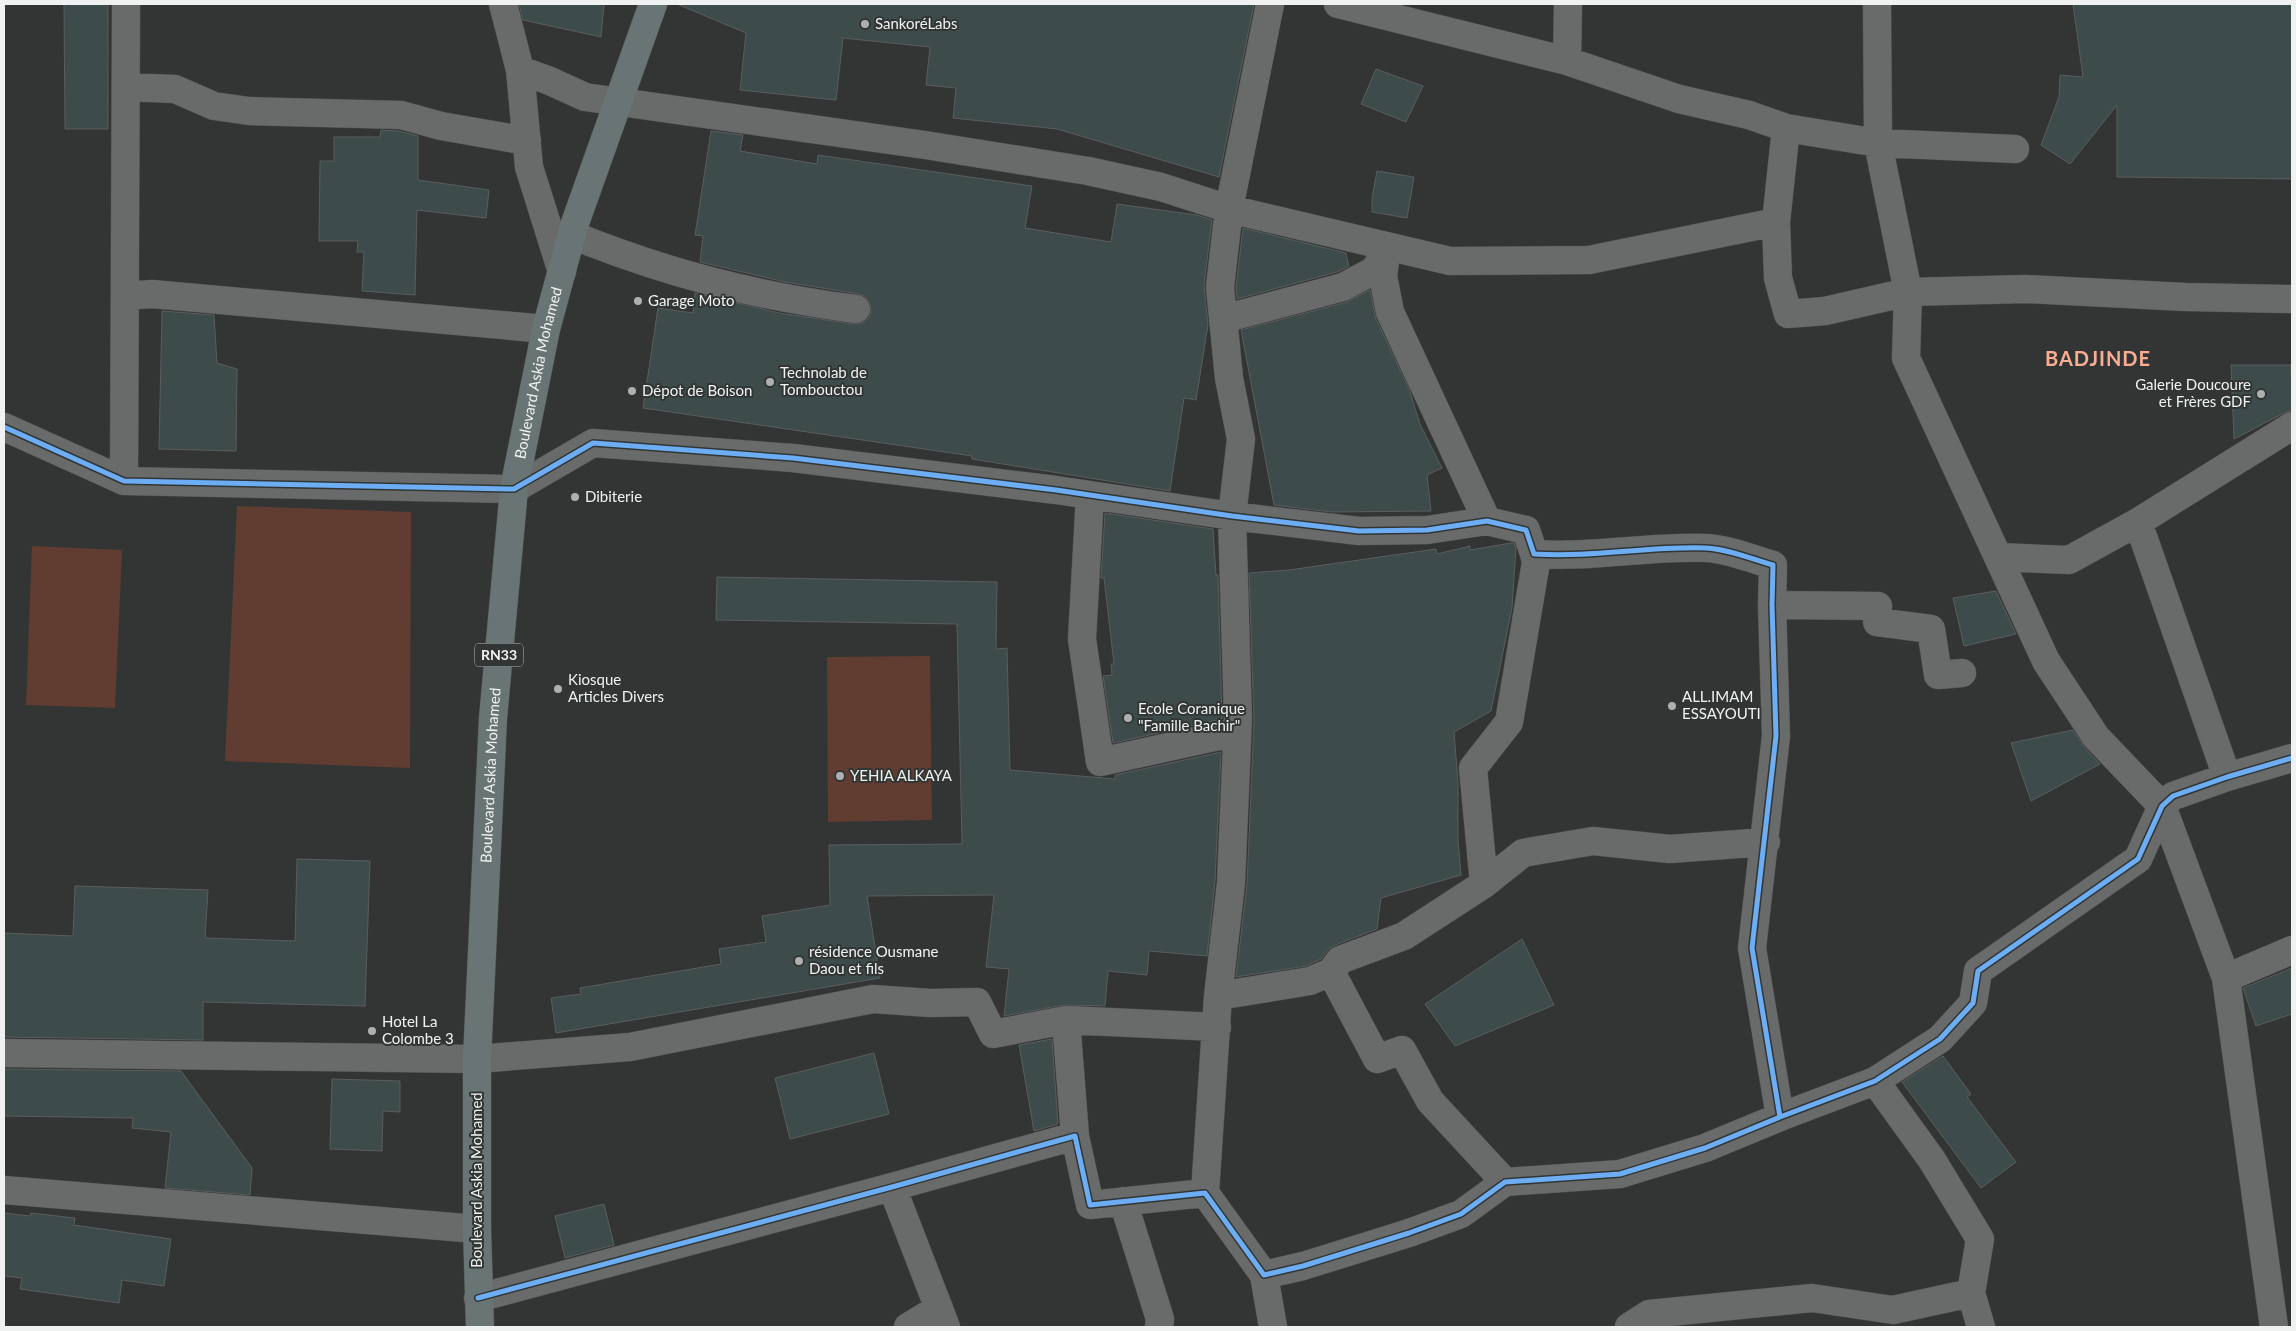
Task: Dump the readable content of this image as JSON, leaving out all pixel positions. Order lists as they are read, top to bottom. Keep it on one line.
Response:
{"streets":{"main road":["Boulevard Askia Mohamed","RN33"]},"districts":["BADJINDE"],"places":["SankoréLabs","Garage Moto","Technolab de Tombouctou","Dépot de Boison","Galerie Doucoure et Frères GDF","Dibiterie","Kiosque Articles Divers","ALL.IMAM ESSAYOUTI","Ecole Coranique \"Famille Bachir\"","YEHIA ALKAYA","résidence Ousmane Daou et fils","Hotel La Colombe 3"]}
